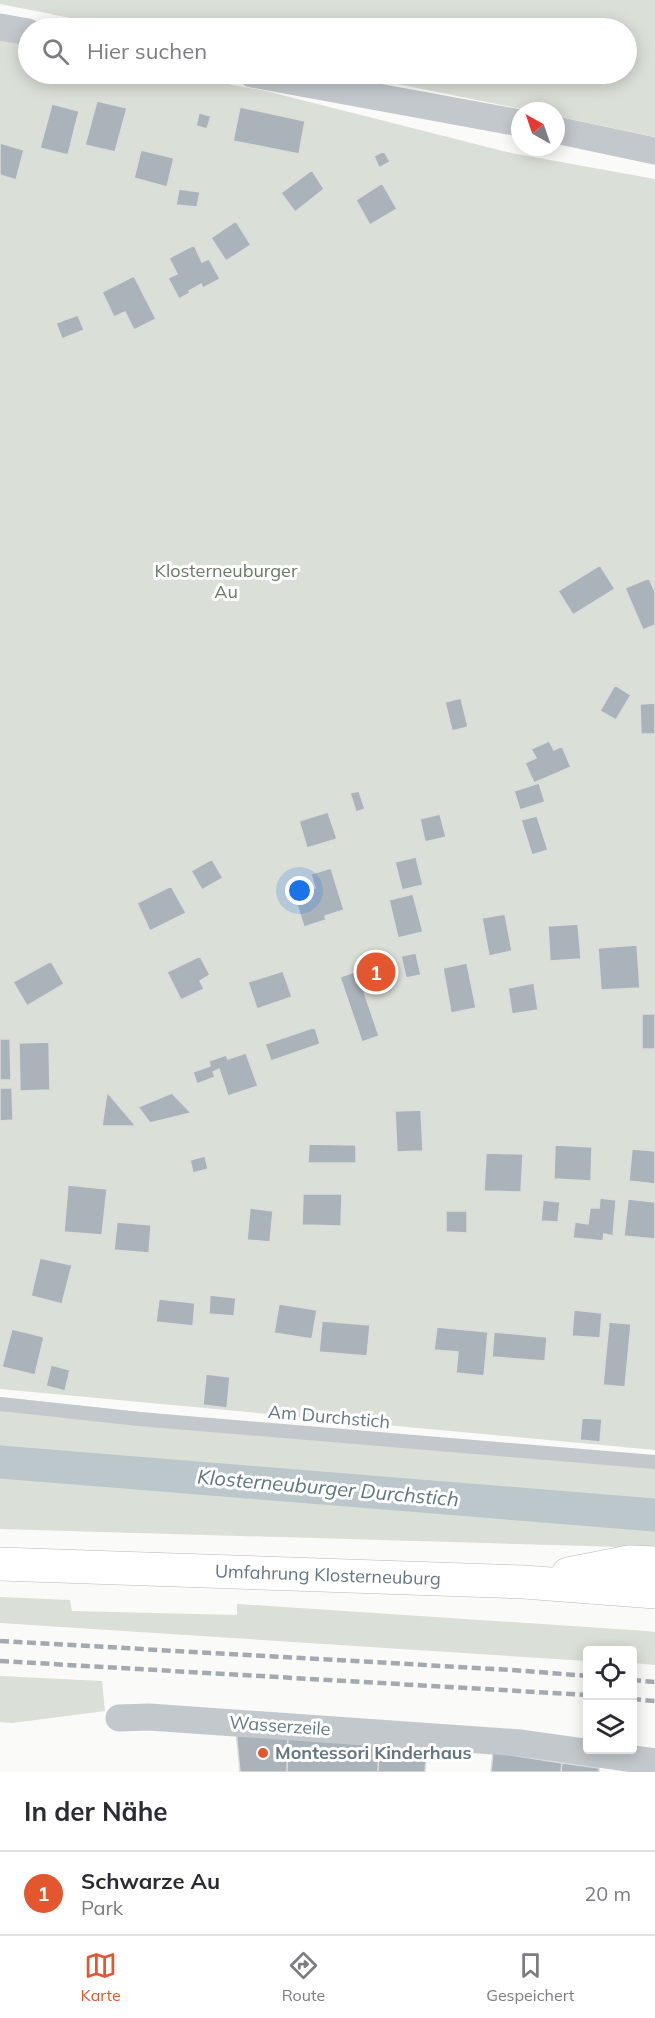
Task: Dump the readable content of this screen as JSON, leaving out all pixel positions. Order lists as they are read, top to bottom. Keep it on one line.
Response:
{"streets":{"main road":["Umfahrung Klosterneuburg"],"street":["Wasserzeile"],"lane":["Am Durchstich"]},"water":["Klosterneuburger Durchstich"],"parks":["Klosterneuburger Au"],"places":["Montessori Kinderhaus"],"north":"top left","page":{"search":"Hier suchen","pins":"1","heading":"In der Nähe","list":[{"mark":"1","name":"Schwarze Au","note":"Park","value":"20 m"}],"nav":["Karte","Route","Gespeichert"]}}
